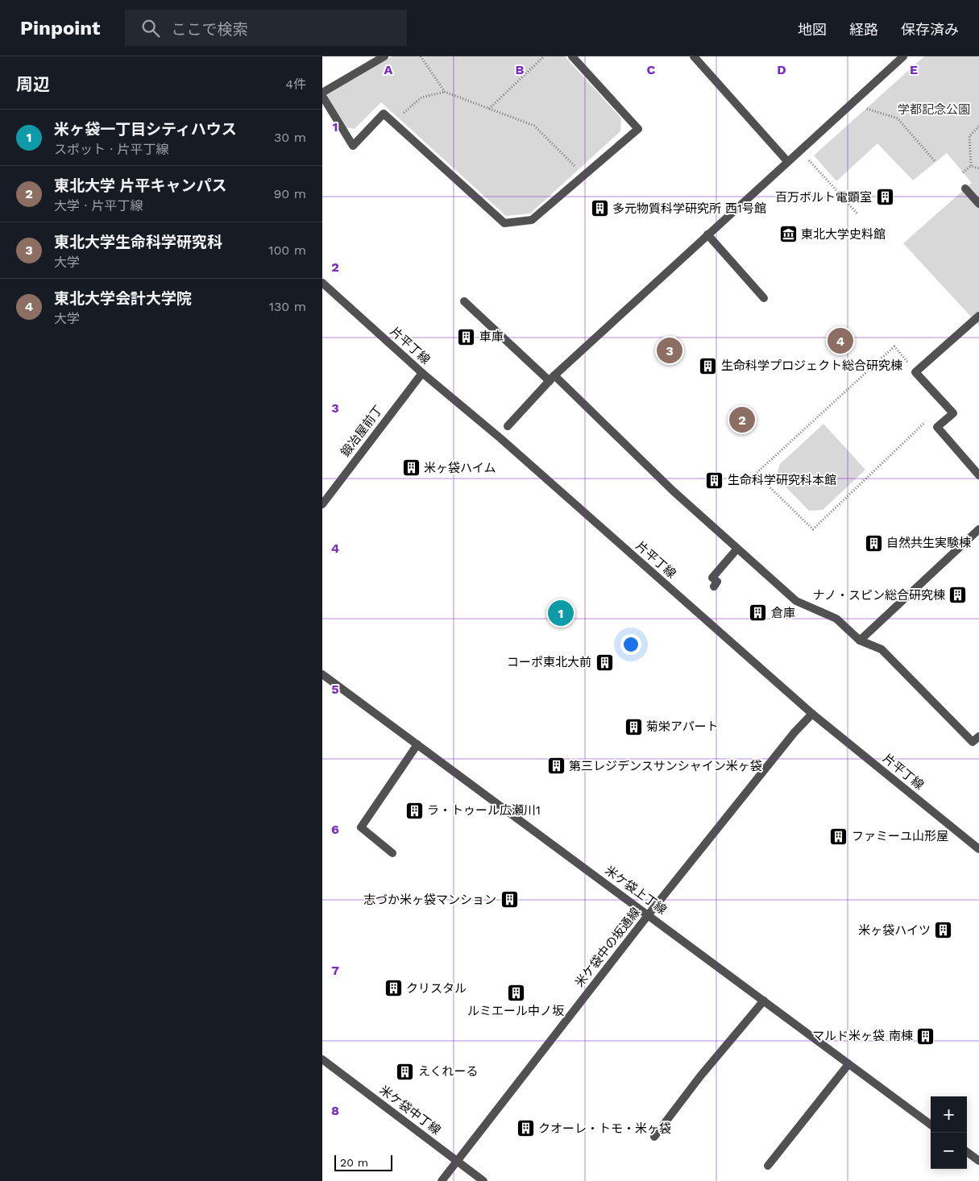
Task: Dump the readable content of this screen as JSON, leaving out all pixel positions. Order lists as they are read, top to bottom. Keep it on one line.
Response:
{"streets":{"street":["片平丁線","鍛冶屋前丁","米ケ袋上丁線","米ケ袋中の坂通線","米ケ袋中丁線"]},"crossings":[["片平丁線","鍛冶屋前丁"],["片平丁線","米ケ袋中の坂通線"],["米ケ袋上丁線","米ケ袋中の坂通線"],["米ケ袋中の坂通線","米ケ袋中丁線"]],"parks":["学都記念公園"],"places":{"building":["百万ボルト電顕室","多元物質科学研究所 西1号館","車庫","生命科学プロジェクト総合研究棟","米ヶ袋ハイム","生命科学研究科本館","自然共生実験棟","ナノ・スピン総合研究棟","倉庫","コーポ東北大前","菊栄アパート","第三レジデンスサンシャイン米ヶ袋","ラ・トゥール広瀬川1","ファミーユ山形屋","志づか米ヶ袋マンション","米ヶ袋ハイツ","クリスタル","ルミエール中ノ坂","マルド米ヶ袋 南棟","えくれーる","クオーレ・トモ・米ヶ袋"],"museum":["東北大学史料館"]},"scale_bar":"20 m","page":{"header":"Pinpoint","search":"ここで検索","nav":["地図","経路","保存済み"],"heading":["周辺","4件"],"list":[{"mark":"1","name":"米ヶ袋一丁目シティハウス","note":"スポット · 片平丁線","value":"30 m"},{"mark":"2","name":"東北大学 片平キャンパス","note":"大学 · 片平丁線","value":"90 m"},{"mark":"3","name":"東北大学生命科学研究科","note":"大学","value":"100 m"},{"mark":"4","name":"東北大学会計大学院","note":"大学","value":"130 m"}],"pins":["4","3","2","1"],"map_buttons":["+","−"],"scale":"20 m"},"grid":{"columns":["A","B","C","D","E"],"rows":["1","2","3","4","5","6","7","8"]}}
